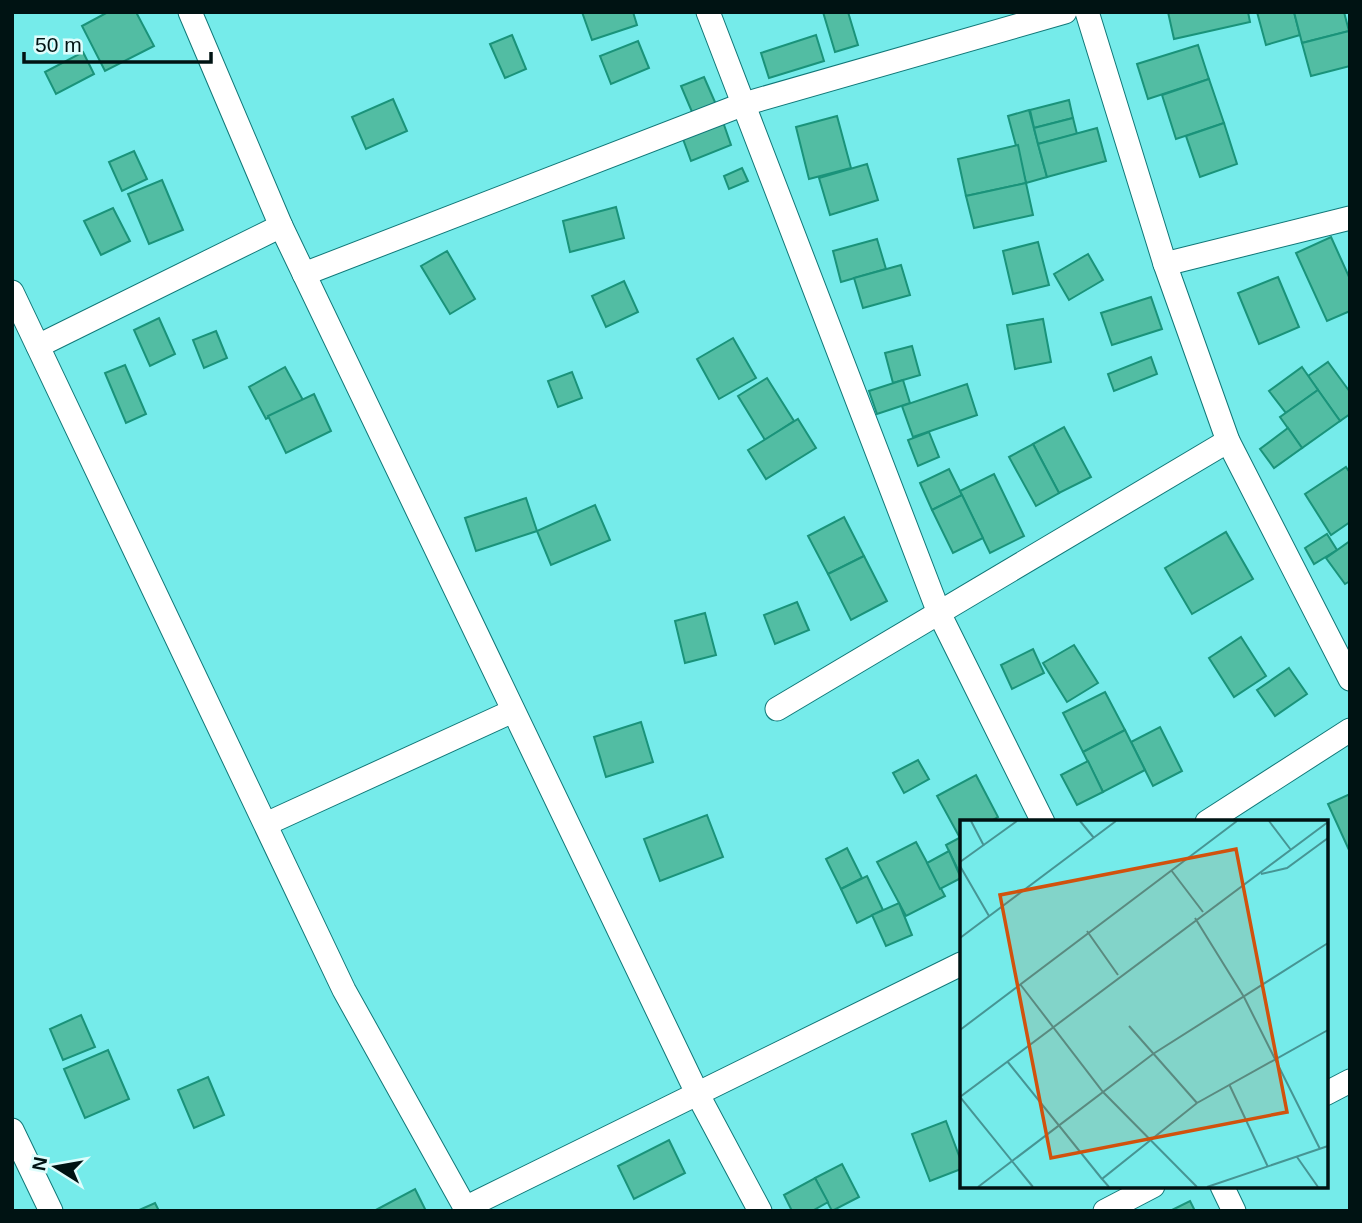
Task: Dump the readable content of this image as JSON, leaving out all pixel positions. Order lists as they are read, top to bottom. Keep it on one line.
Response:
{"scale_bar":"50 m","north":"left"}
